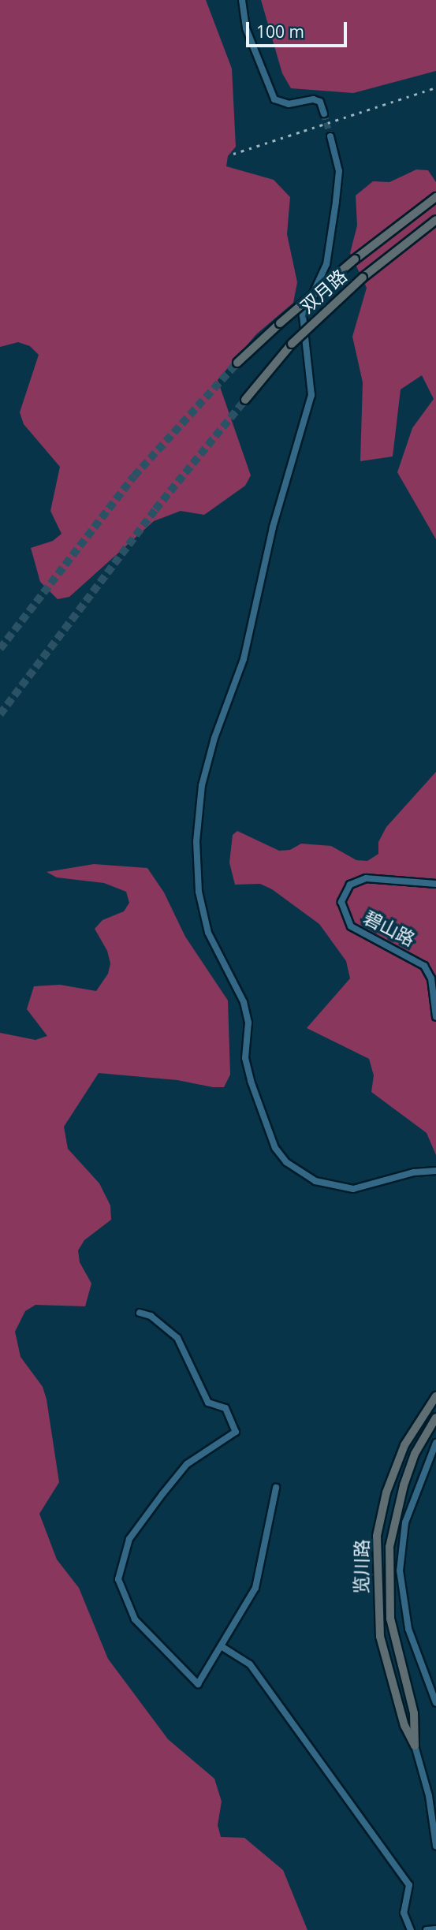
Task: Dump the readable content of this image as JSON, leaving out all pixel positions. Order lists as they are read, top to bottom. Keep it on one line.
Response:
{"streets":{"street":["双月路","碧山路","览川路"]},"scale_bar":"100 m"}
